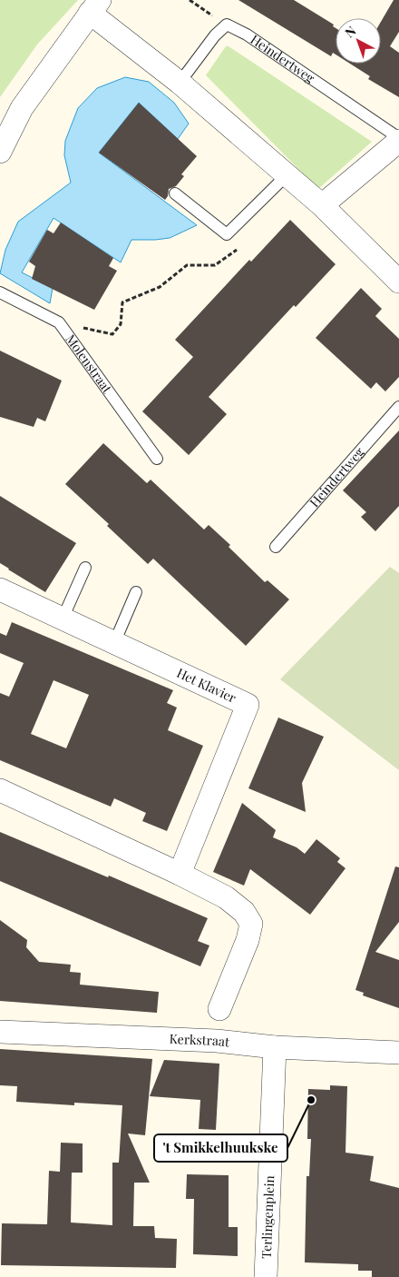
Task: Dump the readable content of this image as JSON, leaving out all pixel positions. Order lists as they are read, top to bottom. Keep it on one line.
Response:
{"streets":{"street":["Heindertweg","Het Klavier","Kerkstraat","Terlingenplein"],"lane":["Molenstraat"]},"crossings":[["Kerkstraat","Terlingenplein"]],"places":["'t Smikkelhuukske"],"north":"top left"}
